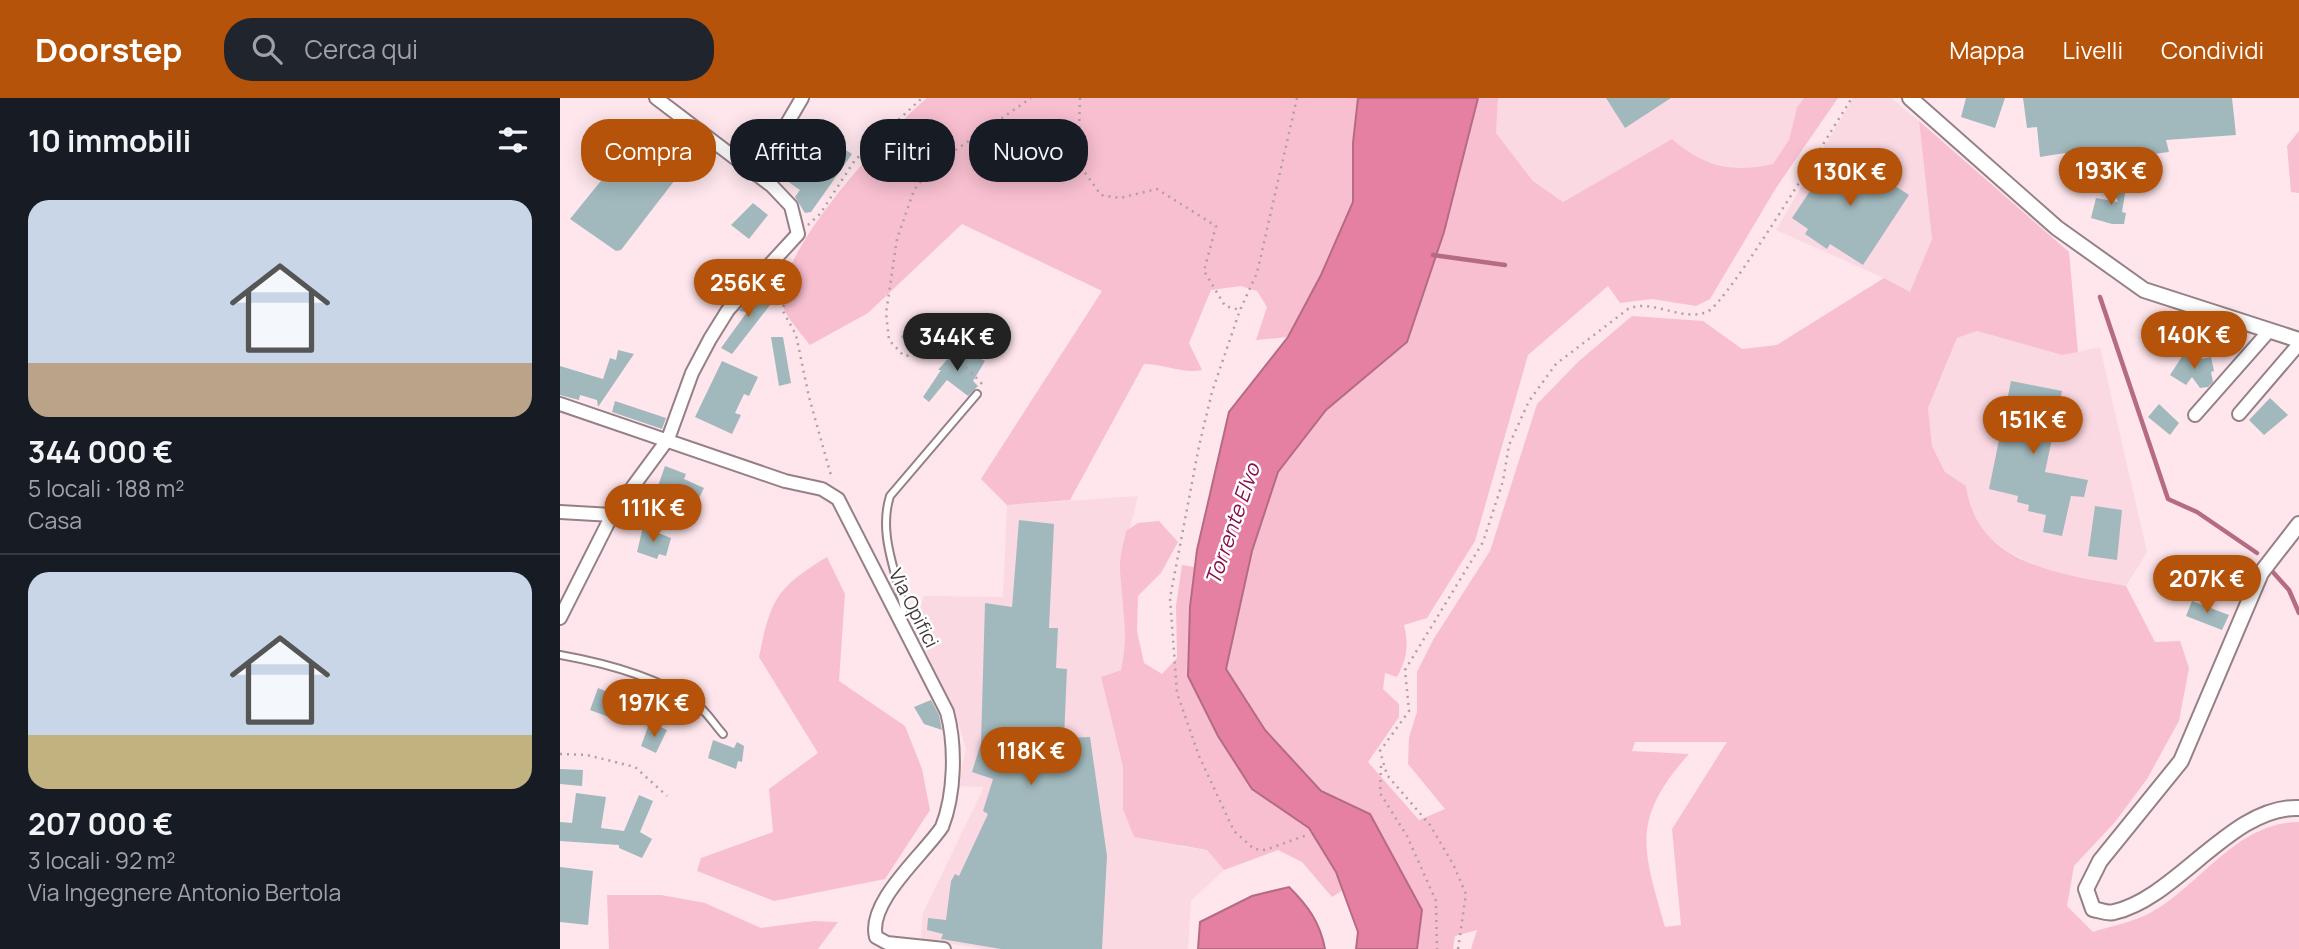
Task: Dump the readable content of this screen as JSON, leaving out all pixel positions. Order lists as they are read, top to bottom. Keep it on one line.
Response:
{"streets":{"street":["Via Opifici"]},"water":["Torrente Elvo"],"page":{"header":"Doorstep","search":"Cerca qui","nav":["Mappa","Livelli","Condividi"],"heading":"10 immobili","chip":["Compra","Affitta","Filtri","Nuovo"],"price":["193K €","130K €","256K €","140K €","344K €","151K €","111K €","207K €","197K €","118K €"],"list":[{"name":"344 000 €","note":"5 locali · 188 m² · Casa"},{"name":"207 000 €","note":"3 locali · 92 m² · Via Ingegnere Antonio Bertola"}]}}
